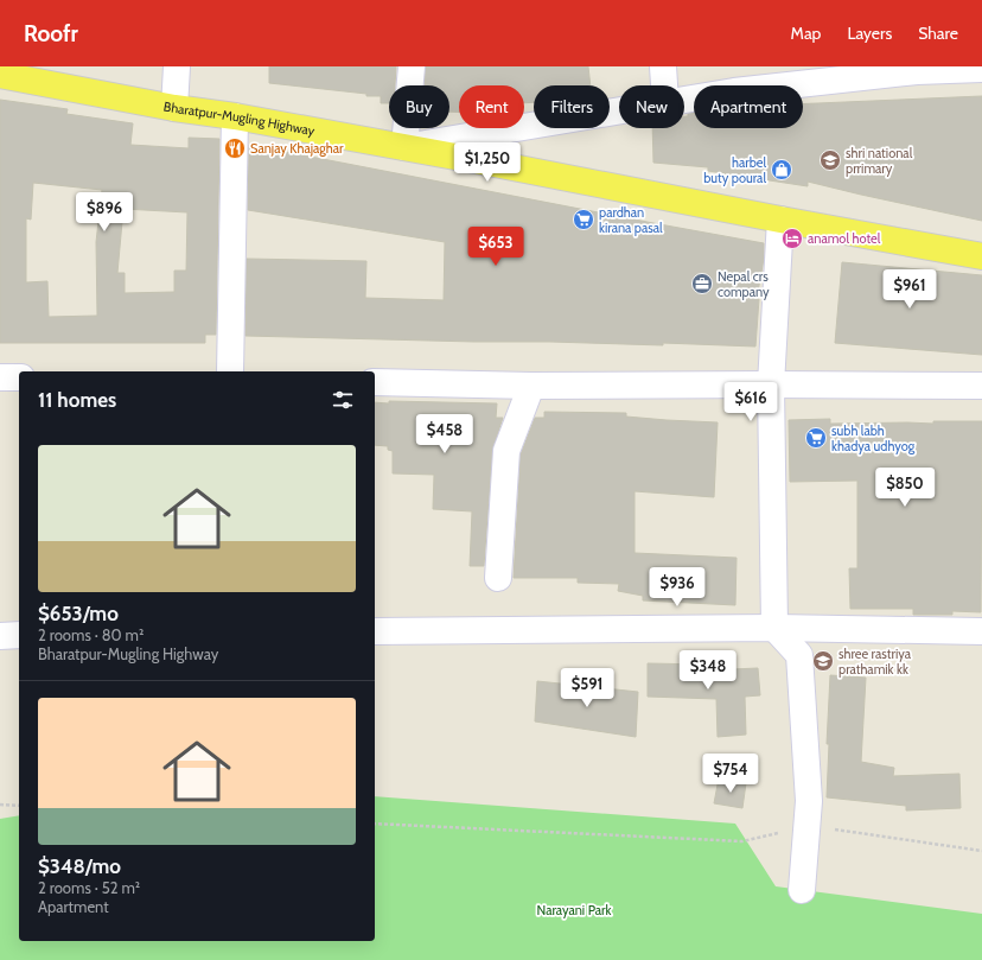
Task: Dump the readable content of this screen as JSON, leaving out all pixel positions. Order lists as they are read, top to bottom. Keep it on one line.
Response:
{"streets":{"main road":["Bharatpur-Mugling Highway"]},"parks":["Narayani Park"],"places":{"restaurant":["Sanjay Khajaghar"],"school or university":["shri national prrimary","shree rastriya prathamik kk"],"shop":["harbel buty poural"],"supermarket":["pardhan kirana pasal","subh labh khadya udhyog"],"hotel":["anamol hotel"],"office":["Nepal crs company"]},"page":{"header":"Roofr","nav":["Map","Layers","Share"],"chip":["Buy","Rent","Filters","New","Apartment"],"price":["$1,250","$896","$653","$961","$616","$458","$850","$936","$348","$591","$754"],"heading":"11 homes","list":[{"name":"$653/mo","note":"2 rooms · 80 m² · Bharatpur-Mugling Highway"},{"name":"$348/mo","note":"2 rooms · 52 m² · Apartment"}]}}
